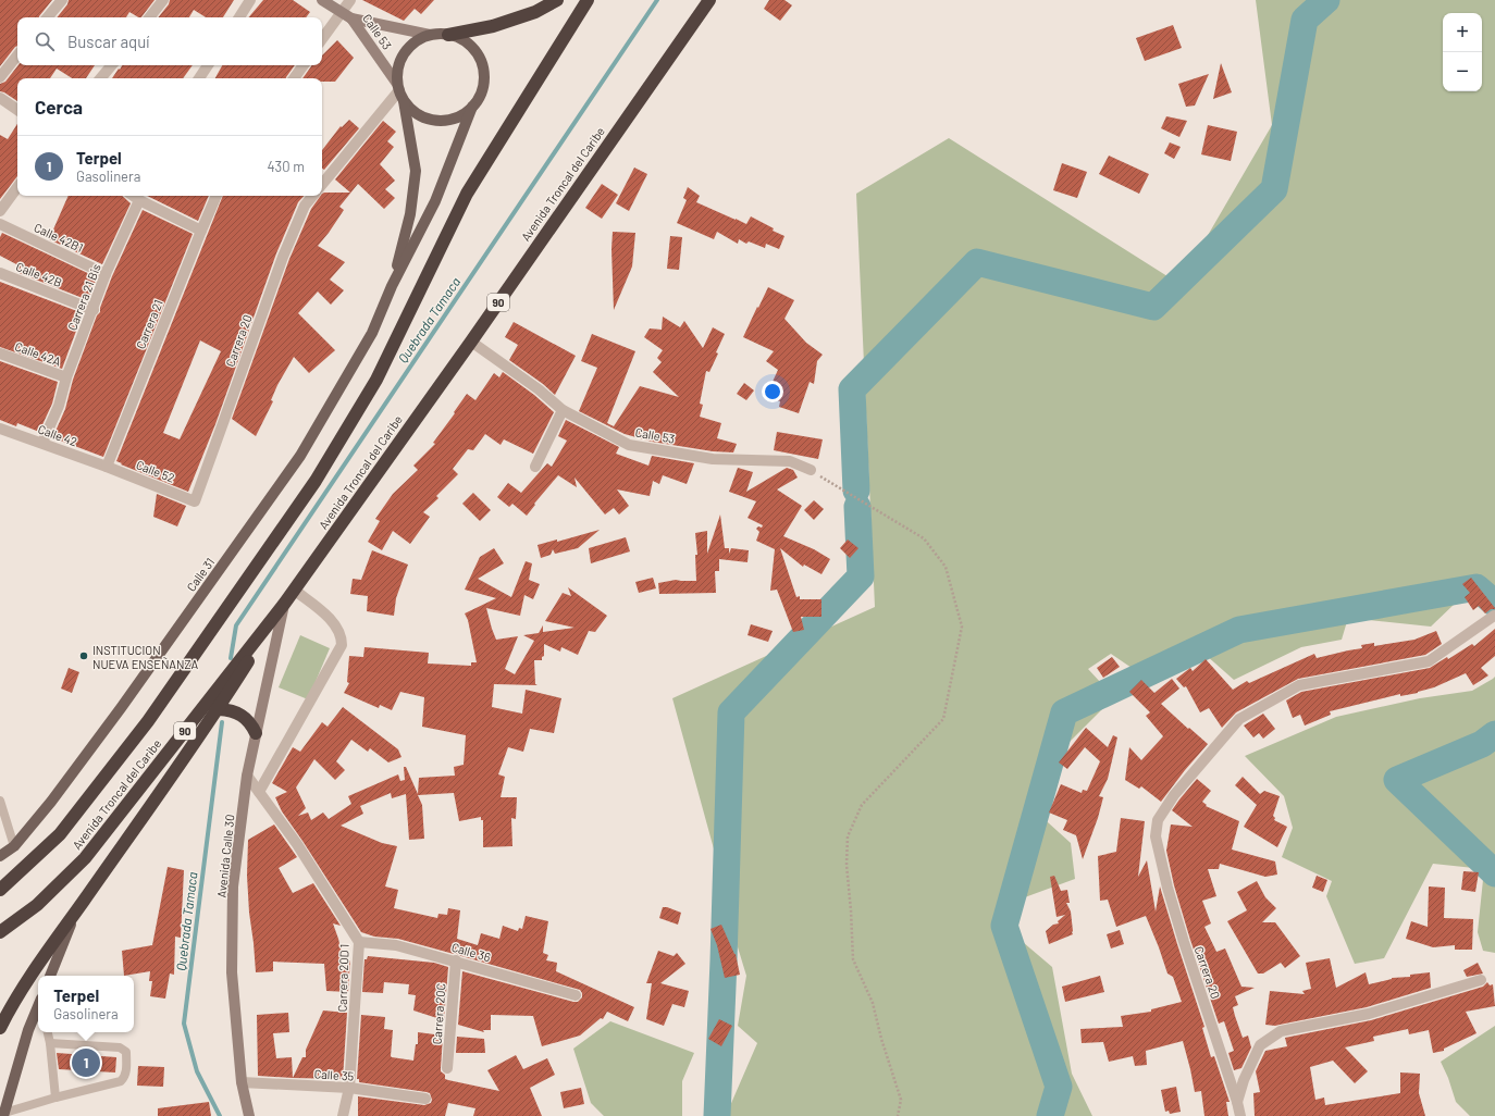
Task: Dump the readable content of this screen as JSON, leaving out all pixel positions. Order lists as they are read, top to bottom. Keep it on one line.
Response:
{"streets":{"highway":["Avenida Troncal del Caribe","90"],"main road":["Calle 53","Calle 31","Avenida Calle 30"],"street":["Calle 42B1","Calle 42B","Carrera 21 Bis","Carrera 21","Carrera 20","Calle 42A","Calle 42","Calle 52","Calle 36","Carrera 20D 1","Carrera 20C","Calle 35"]},"crossings":[["Calle 53","Avenida Troncal del Caribe"],["Avenida Troncal del Caribe","Avenida Calle 30"],["Calle 42B1","Carrera 21 Bis"],["Calle 42B","Carrera 21 Bis"],["Carrera 21 Bis","Calle 42A"],["Carrera 21 Bis","Calle 42"],["Carrera 21","Calle 42"],["Carrera 21","Calle 52"],["Carrera 20","Calle 52"],["Calle 42","Calle 52"],["Avenida Calle 30","Carrera 20D 1"],["Avenida Calle 30","Calle 35"],["Calle 36","Carrera 20D 1"],["Calle 36","Carrera 20C"],["Carrera 20D 1","Calle 35"]],"water":["Quebrada Tamaca"],"places":["INSTITUCION NUEVA ENSEÑANZA"],"page":{"map_buttons":["+","−"],"search":"Buscar aquí","heading":"Cerca","list":[{"mark":"1","name":"Terpel","note":"Gasolinera","value":"430 m"}],"popup":["Terpel","Gasolinera"],"pins":"1"}}
